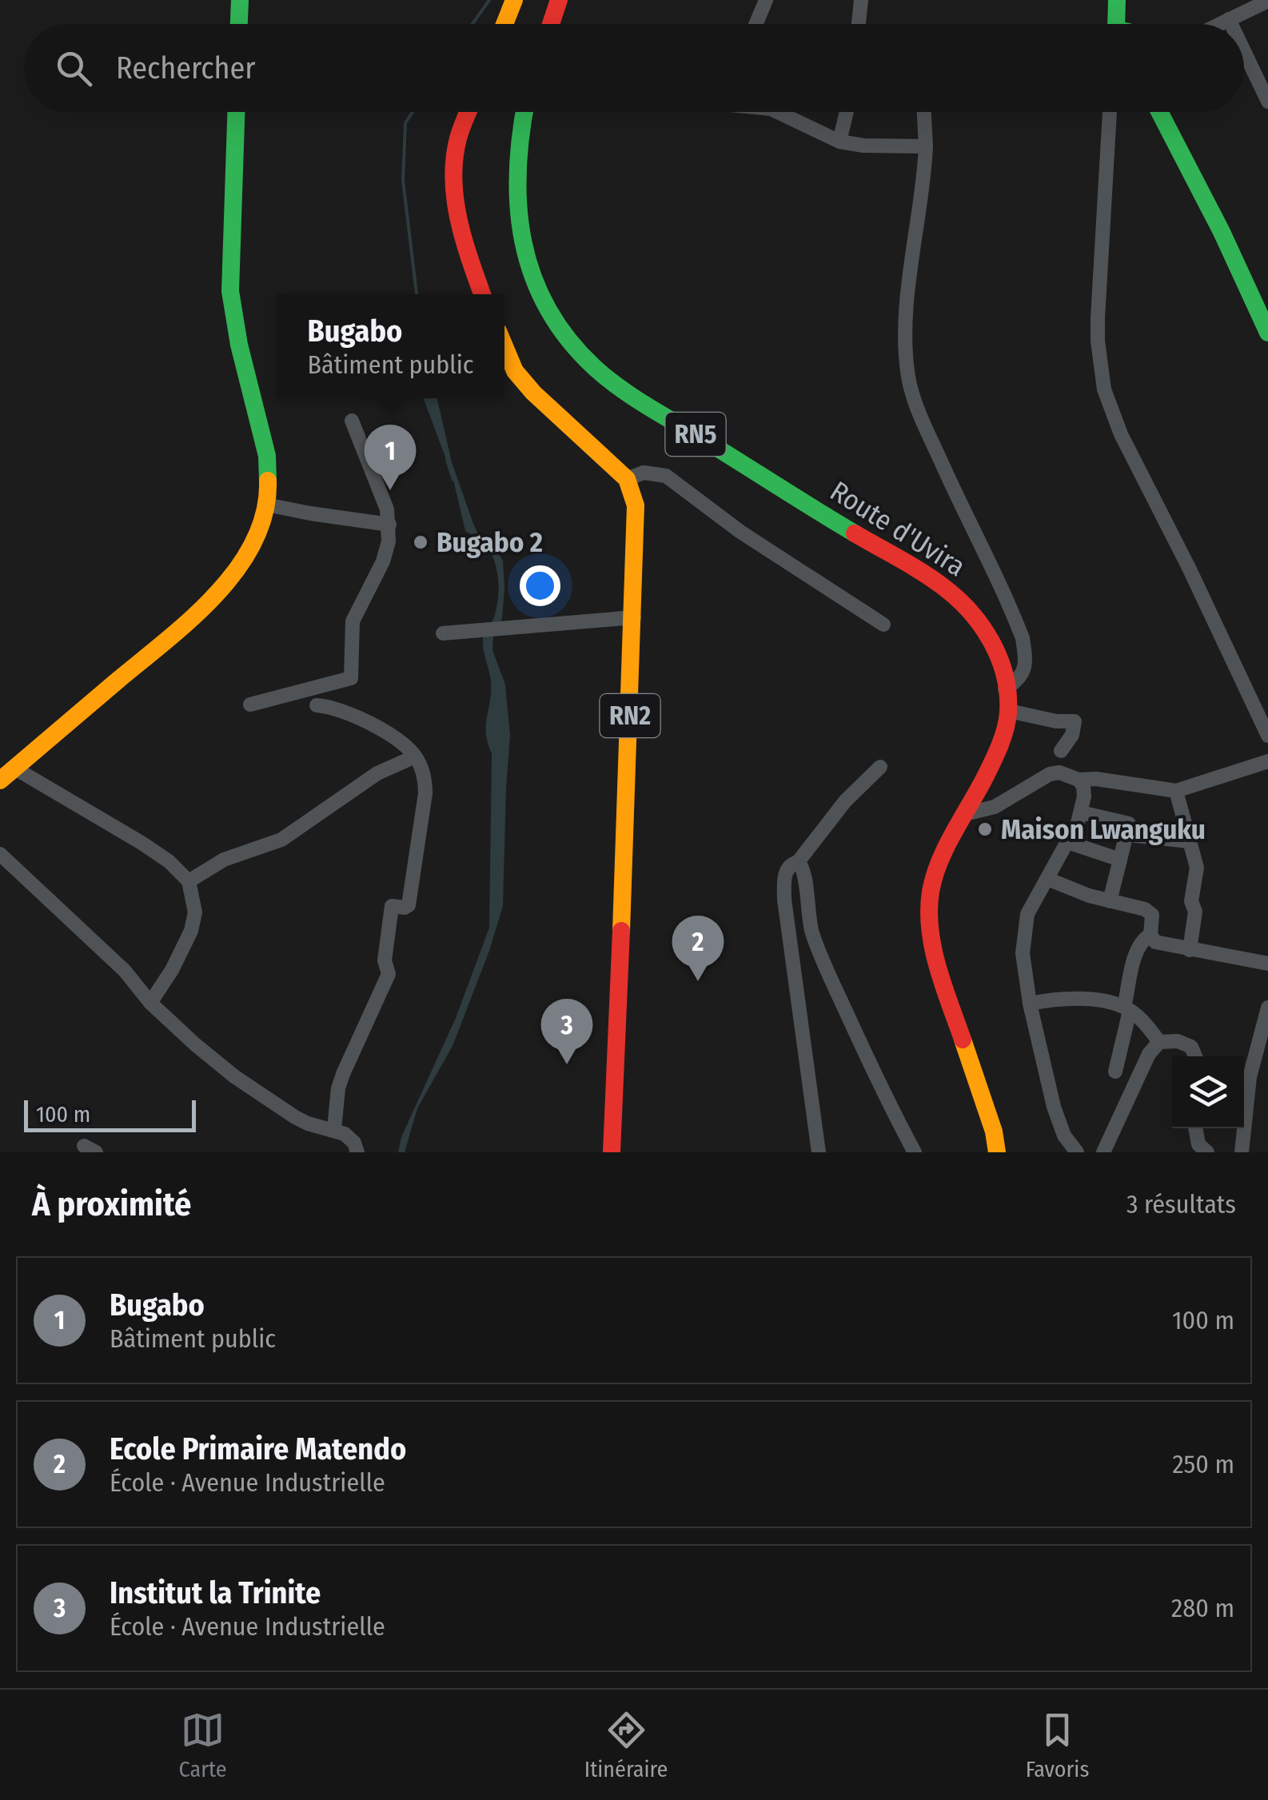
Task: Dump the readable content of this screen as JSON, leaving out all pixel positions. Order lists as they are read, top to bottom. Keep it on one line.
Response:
{"streets":{"main road":["RN5","Route d'Uvira","RN2"]},"places":["Bugabo 2","Maison Lwanguku"],"scale_bar":"100 m","page":{"search":"Rechercher","popup":["Bugabo","Bâtiment public"],"pins":["1","2","3"],"scale":"100 m","heading":["À proximité","3 résultats"],"list":[{"mark":"1","name":"Bugabo","note":"Bâtiment public","value":"100 m"},{"mark":"2","name":"Ecole Primaire Matendo","note":"École · Avenue Industrielle","value":"250 m"},{"mark":"3","name":"Institut la Trinite","note":"École · Avenue Industrielle","value":"280 m"}],"nav":["Carte","Itinéraire","Favoris"]}}
